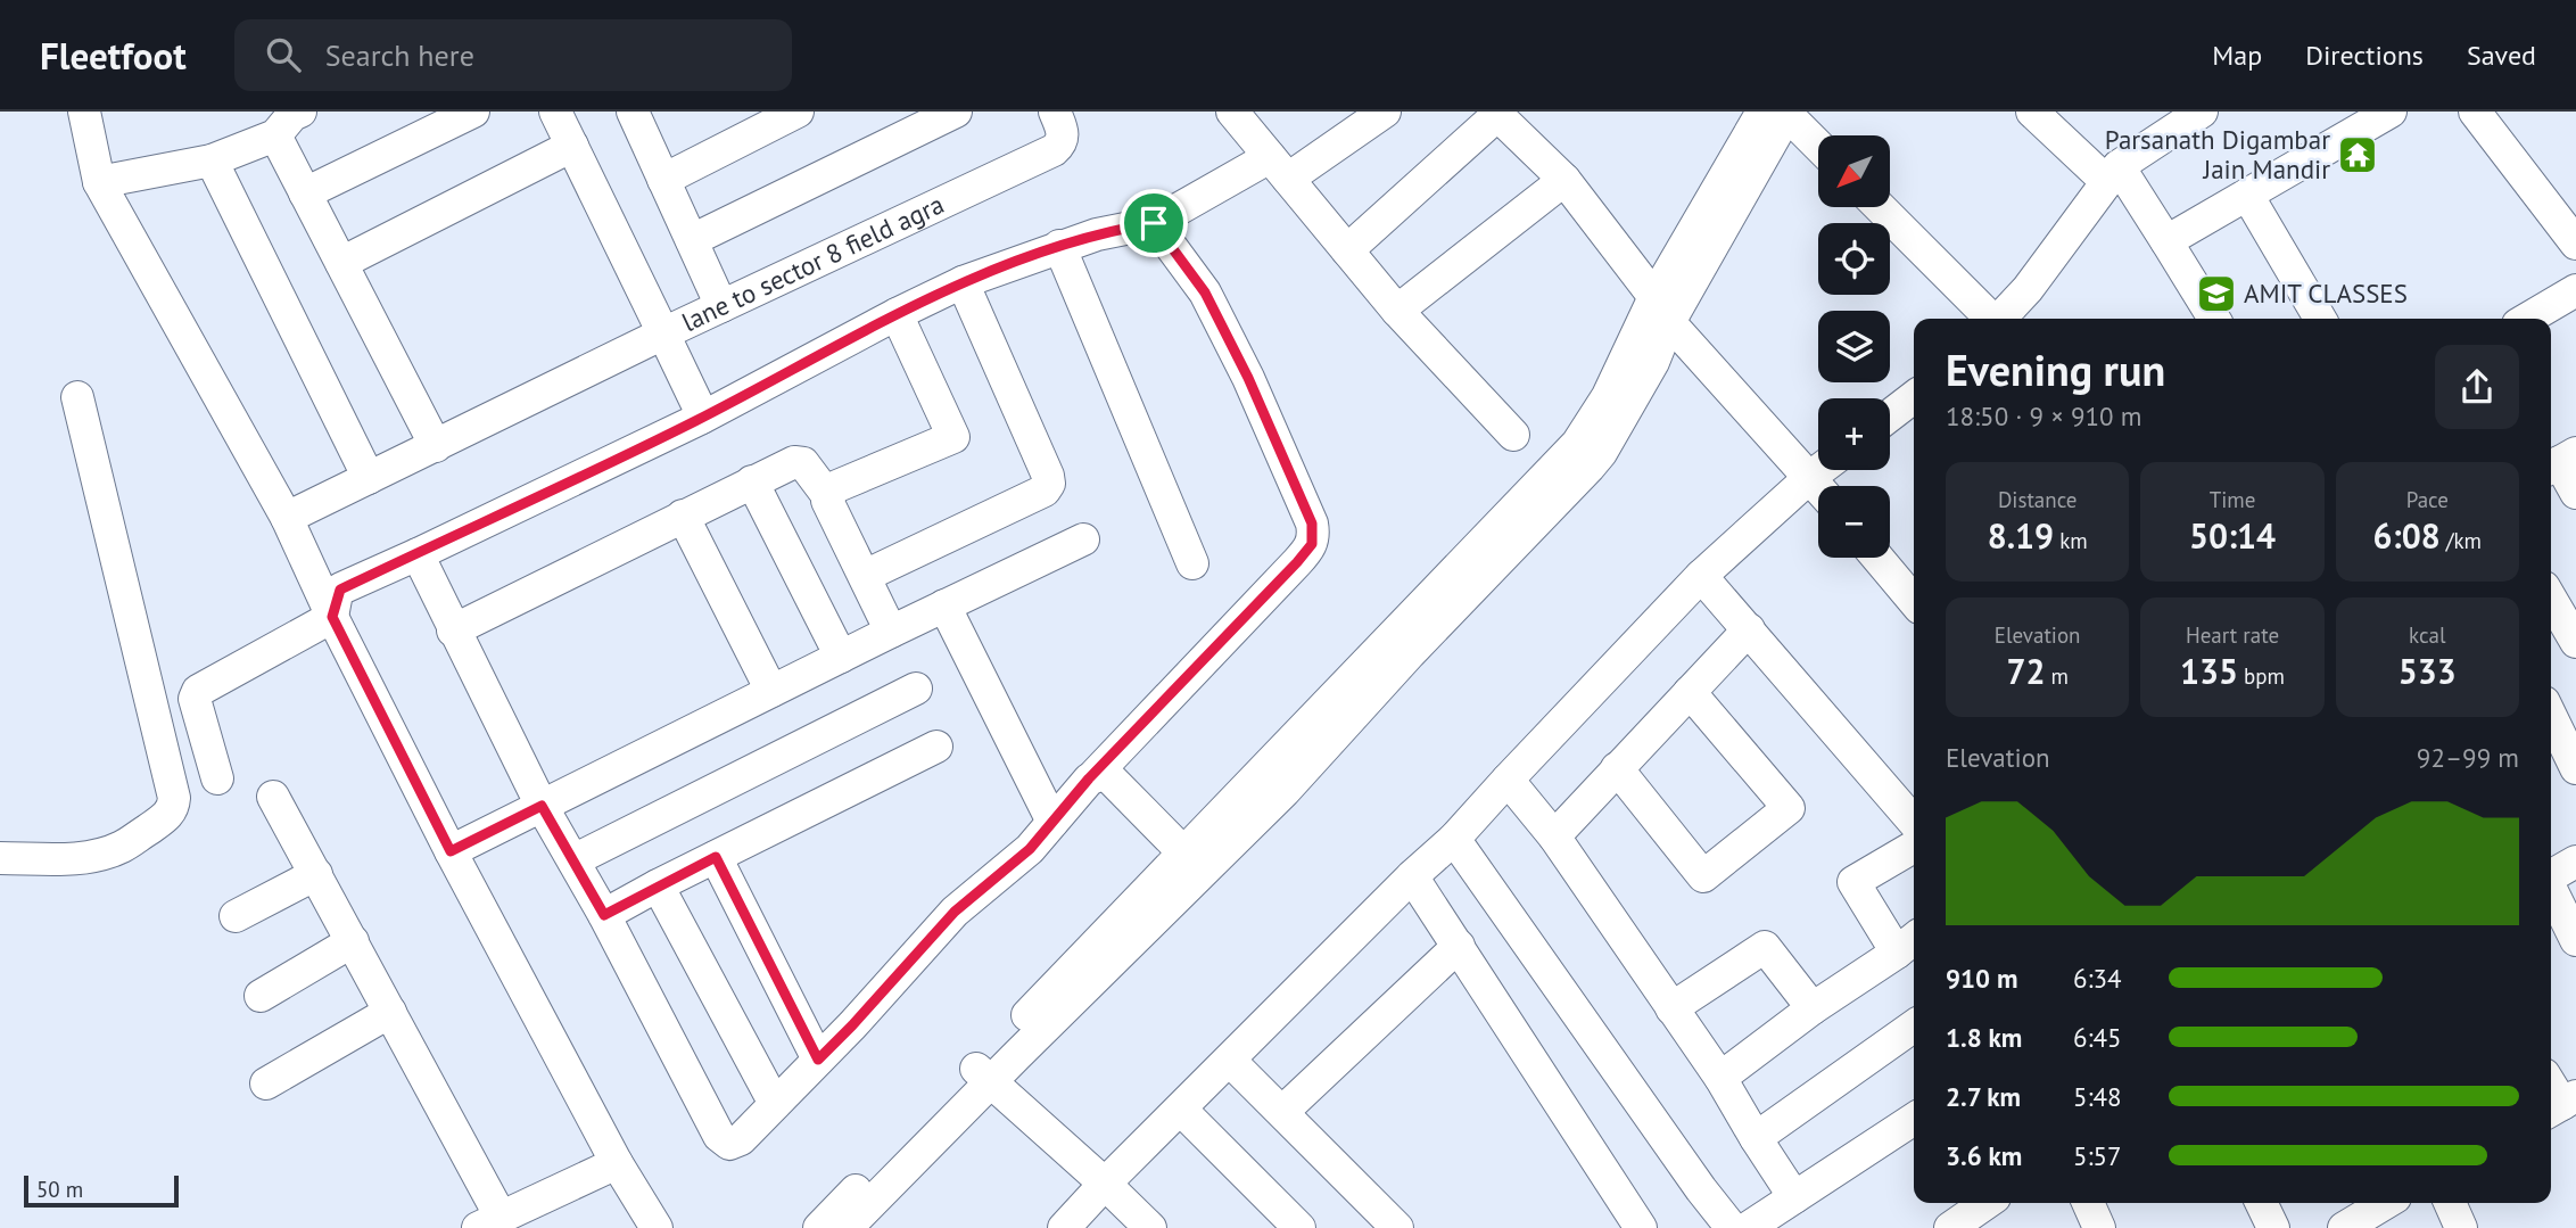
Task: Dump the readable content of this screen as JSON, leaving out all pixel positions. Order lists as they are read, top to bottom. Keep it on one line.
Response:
{"streets":{"street":["lane to sector 8 field agra"]},"places":{"temple":["Parsanath Digambar Jain Mandir"],"school or university":["AMIT CLASSES"]},"scale_bar":"50 m","north":"bottom left","page":{"header":"Fleetfoot","search":"Search here","nav":["Map","Directions","Saved"],"map_buttons":["+","−"],"heading":["Evening run","18:50 · 9 × 910 m"],"stats":[["Distance","8.19 km"],["Time","50:14"],["Pace","6:08 /km"],["Elevation","72 m"],["Heart rate","135 bpm"],["kcal","533"]],"chart":["Elevation","92–99 m"],"list":[{"name":"910 m","note":"6:34"},{"name":"1.8 km","note":"6:45"},{"name":"2.7 km","note":"5:48"},{"name":"3.6 km","note":"5:57"}],"scale":"50 m"}}
